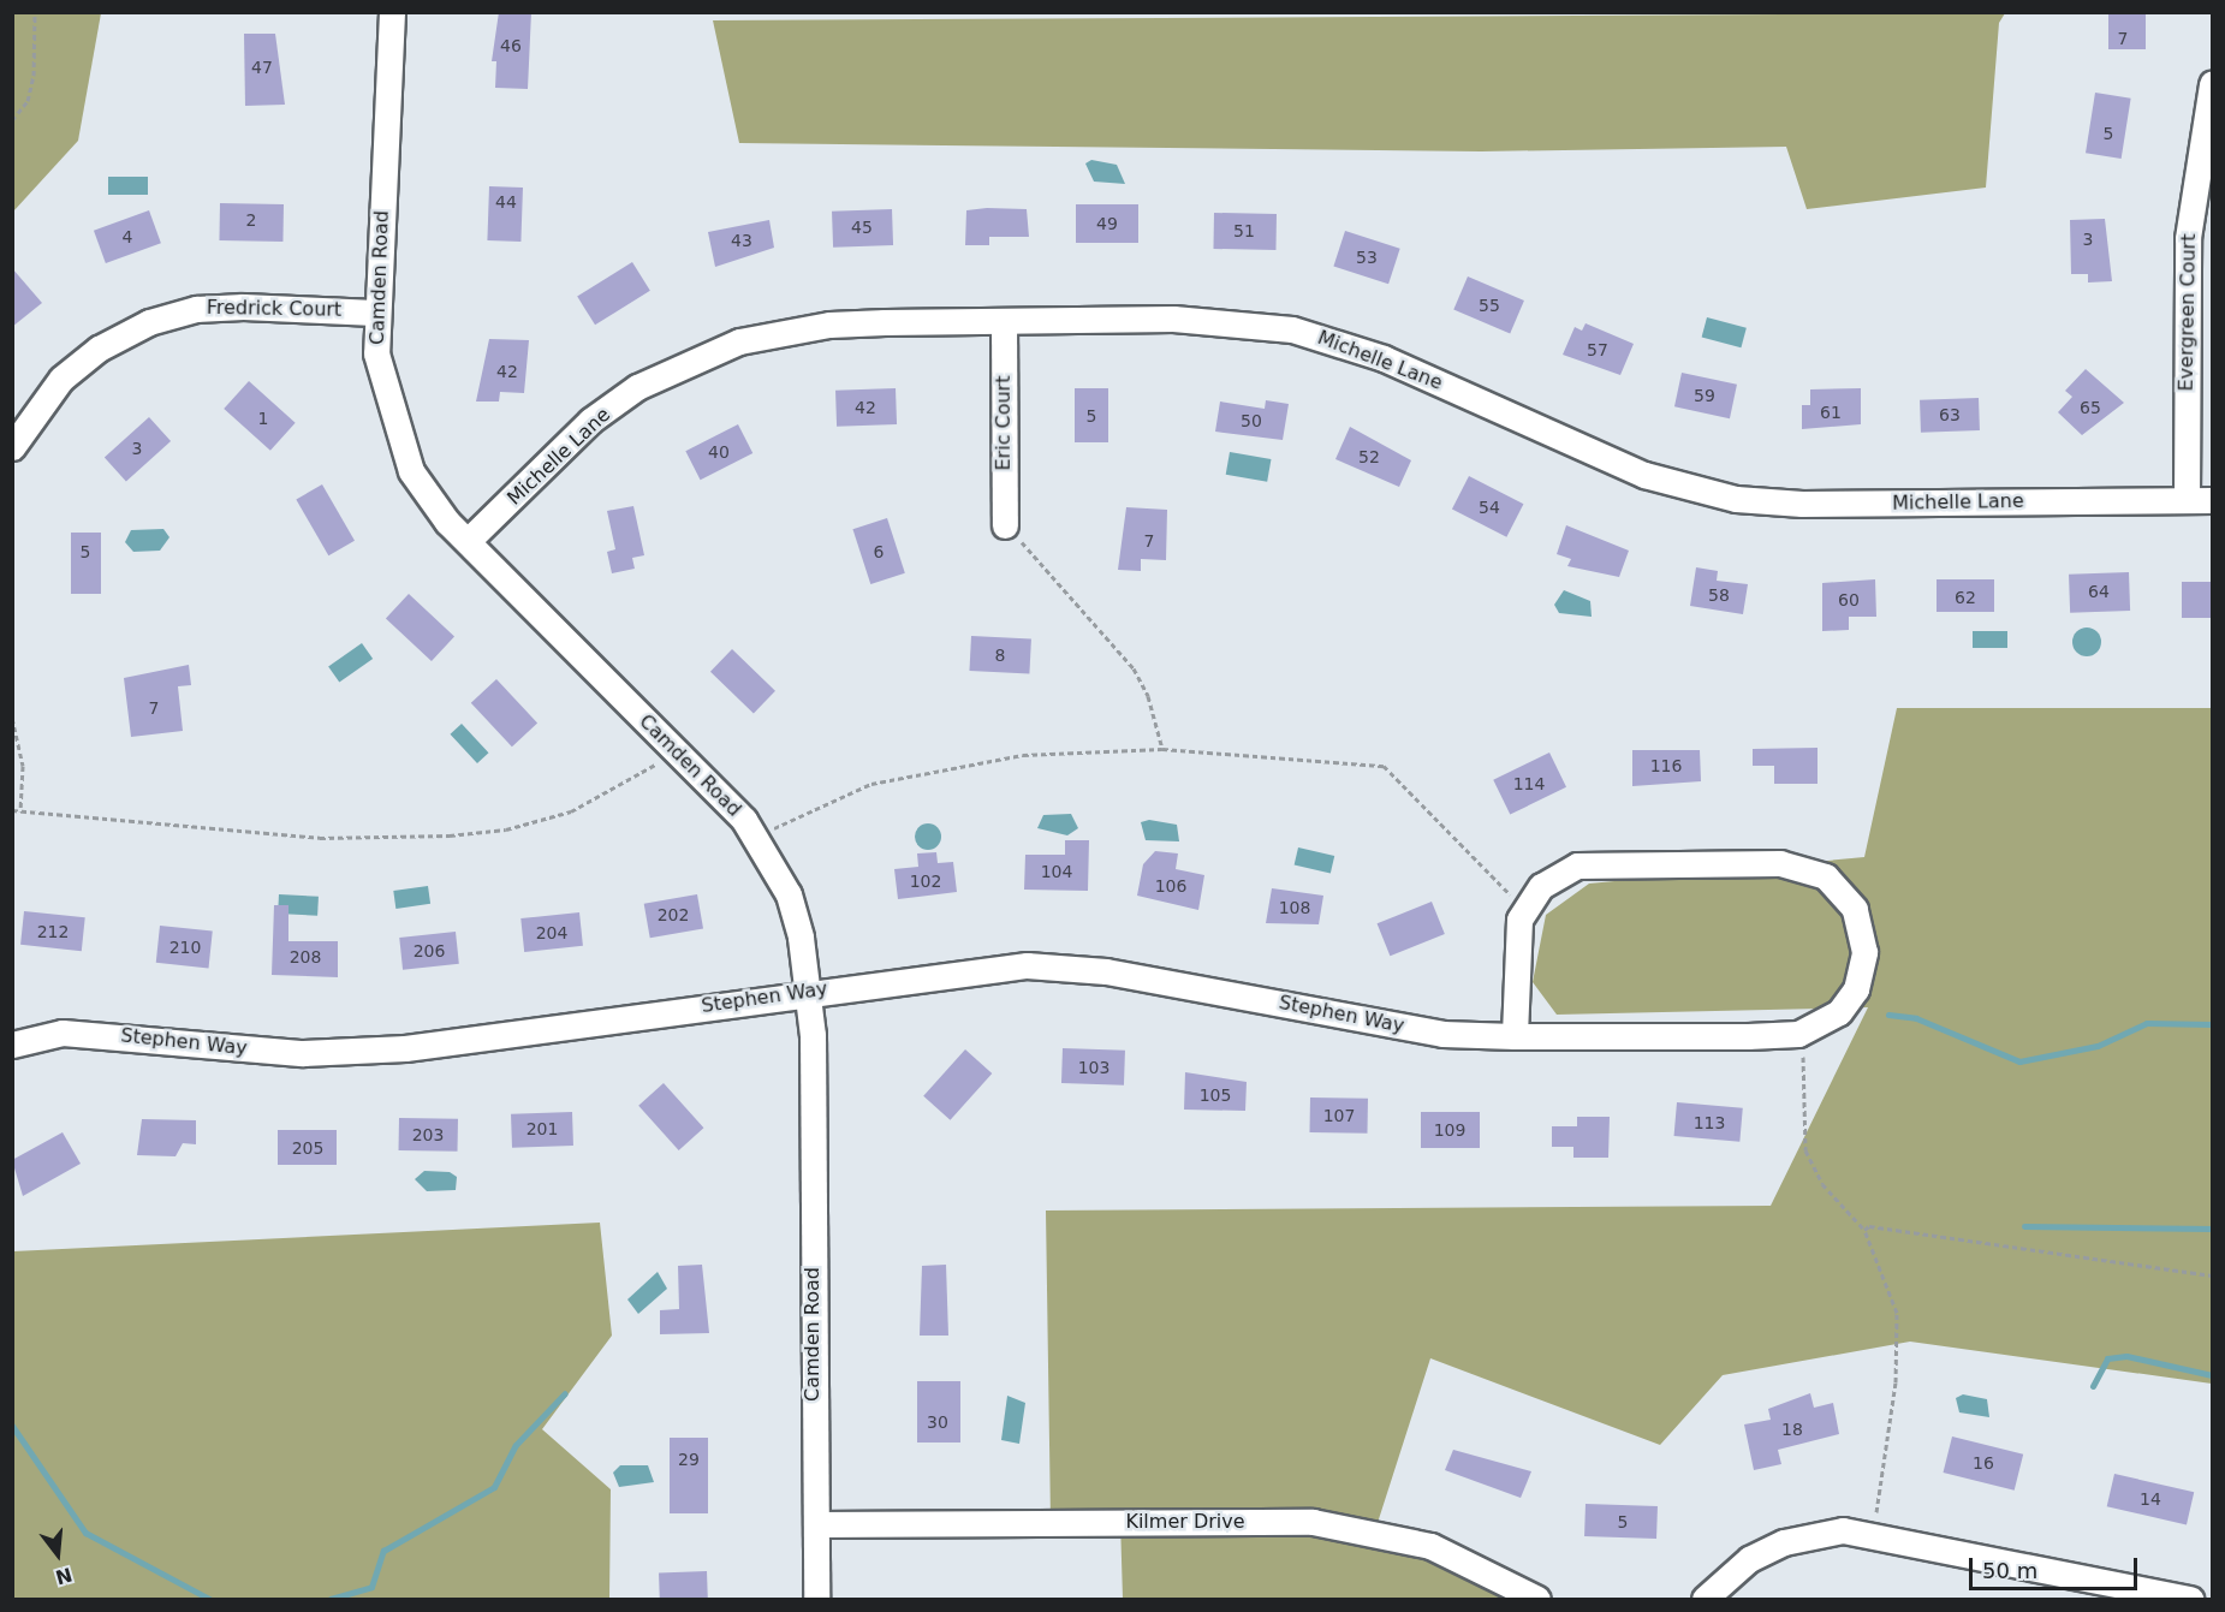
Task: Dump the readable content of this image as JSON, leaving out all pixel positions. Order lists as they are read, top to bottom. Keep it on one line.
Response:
{"streets":{"street":["Camden Road","Fredrick Court","Evergreen Court","Michelle Lane","Eric Court","Stephen Way","Kilmer Drive"]},"crossings":[["Camden Road","Fredrick Court"],["Camden Road","Michelle Lane"],["Camden Road","Stephen Way"],["Camden Road","Kilmer Drive"],["Evergreen Court","Michelle Lane"],["Michelle Lane","Eric Court"]],"house_numbers":["7","46","47","5","44","2","49","45","51","4","3","43","53","55","57","42","59","42","65","61","63","5","1","50","3","40","52","54","7","5","6","64","58","62","60","8","7","116","114","104","102","106","108","202","212","204","210","206","208","103","105","107","113","201","109","203","205","30","18","29","16","14","5"],"scale_bar":"50 m","north":"bottom"}
